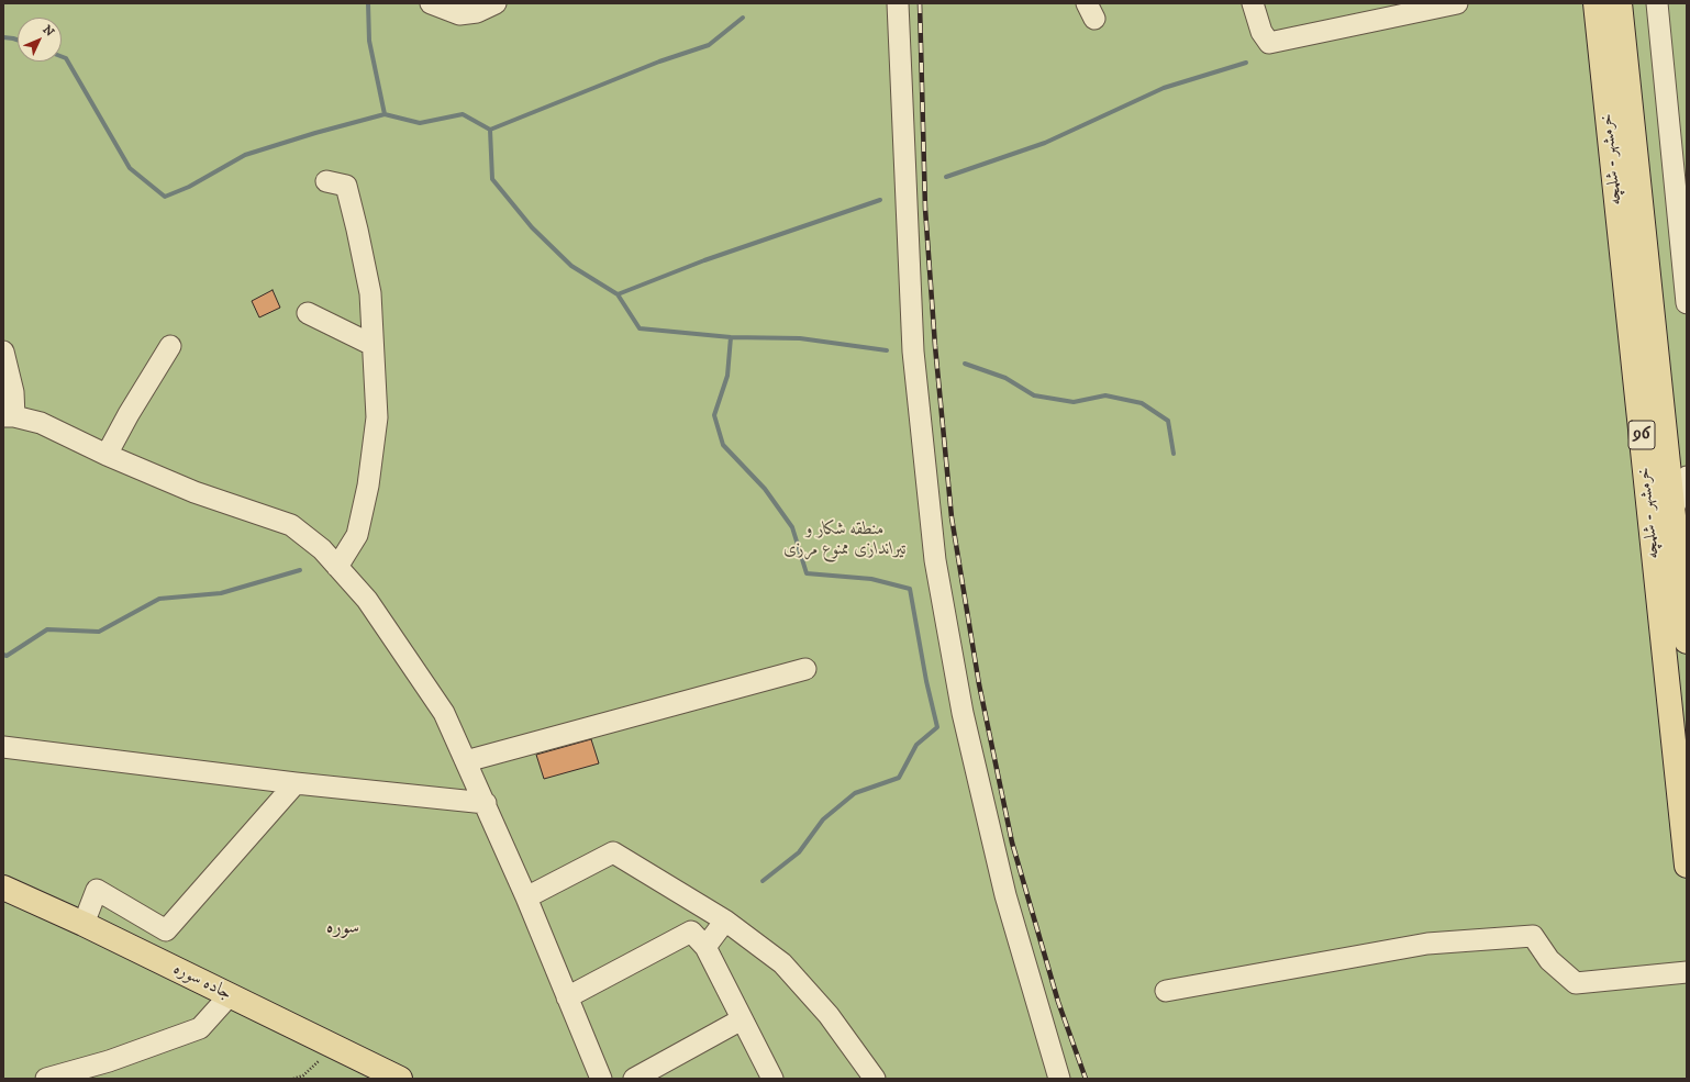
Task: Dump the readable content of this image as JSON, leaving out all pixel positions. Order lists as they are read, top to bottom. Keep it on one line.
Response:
{"streets":{"main road":["خرمشهر - شلمچه","96","جاده سوره"]},"districts":["سوره"],"parks":["منطقه شکار و تیراندازی ممنوع مرزی"],"north":"top right"}
